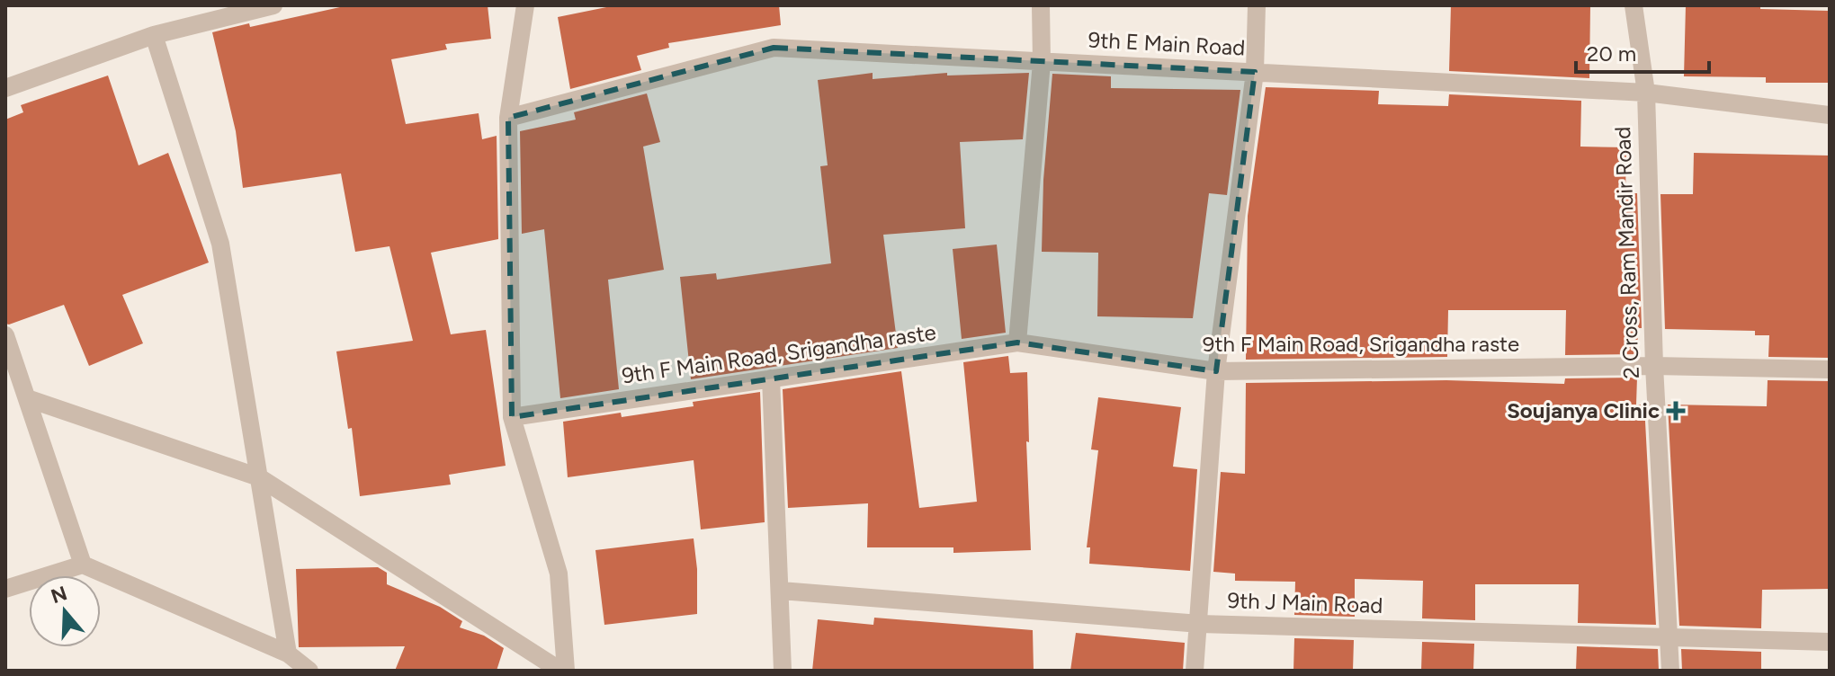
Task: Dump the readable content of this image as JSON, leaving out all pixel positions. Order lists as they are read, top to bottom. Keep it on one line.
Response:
{"streets":{"street":["9th E Main Road","2 Cross, Ram Mandir Road","9th F Main Road, Srigandha raste","9th J Main Road"]},"crossings":[["9th E Main Road","2 Cross, Ram Mandir Road"],["2 Cross, Ram Mandir Road","9th F Main Road, Srigandha raste"],["2 Cross, Ram Mandir Road","9th J Main Road"]],"places":{"health":["Soujanya Clinic"]},"scale_bar":"20 m","north":"top"}
